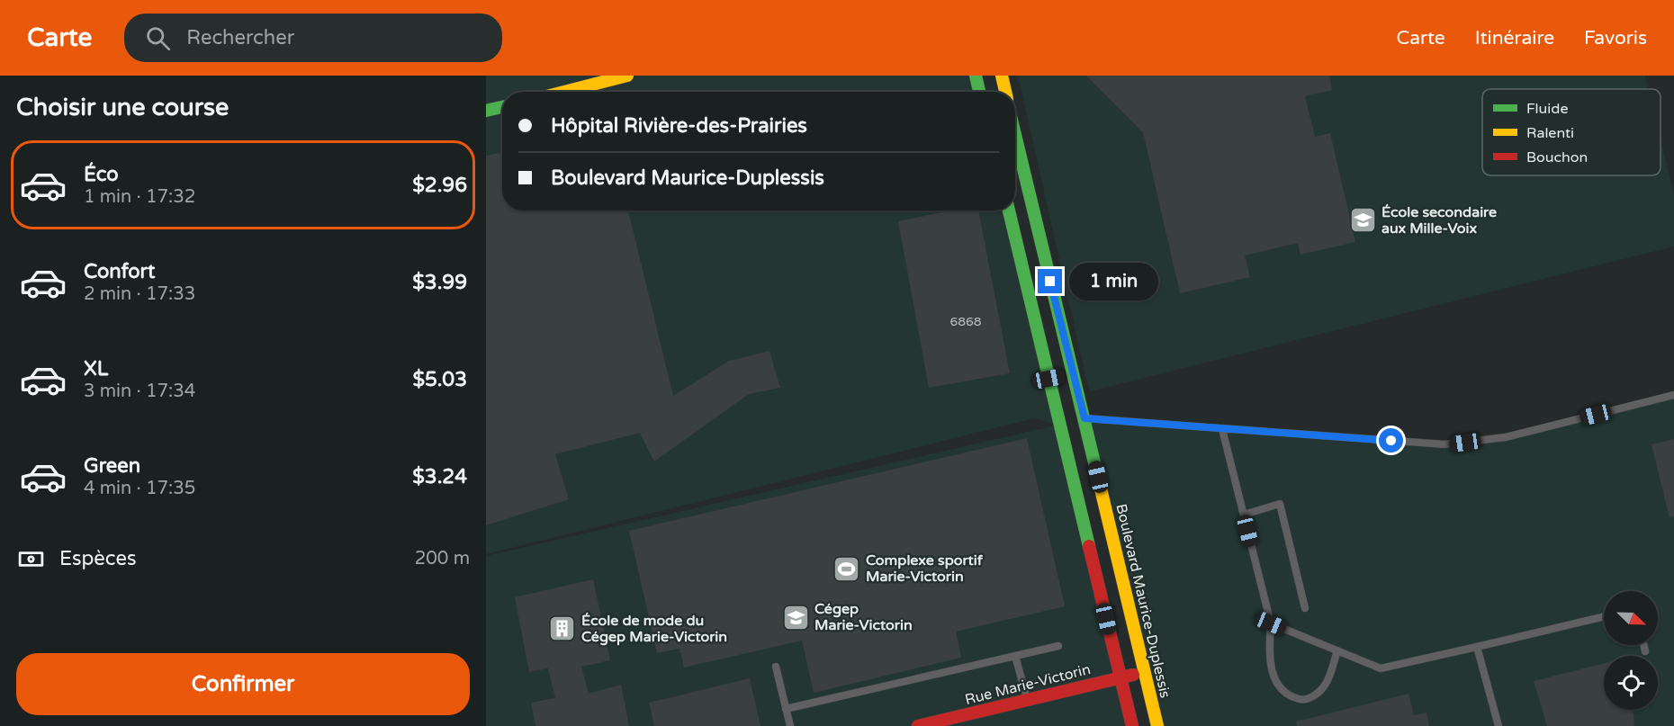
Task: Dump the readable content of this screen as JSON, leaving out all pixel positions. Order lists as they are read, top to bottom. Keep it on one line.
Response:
{"streets":{"street":["Boulevard Maurice-Duplessis","Rue Marie-Victorin"]},"crossings":[["Boulevard Maurice-Duplessis","Rue Marie-Victorin"]],"places":{"school or university":["École secondaire aux Mille-Voix","Cégep Marie-Victorin"],"sports":["Complexe sportif Marie-Victorin"],"building":["École de mode du Cégep Marie-Victorin"]},"house_numbers":["6868"],"legend":["Fluide","Ralenti","Bouchon"],"north":"bottom right","page":{"header":"Carte","search":"Rechercher","nav":["Carte","Itinéraire","Favoris"],"heading":"Choisir une course","banner":["Hôpital Rivière-des-Prairies","Boulevard Maurice-Duplessis"],"list":[{"name":"Éco","note":"1 min · 17:32","value":"$2.96"},{"name":"Confort","note":"2 min · 17:33","value":"$3.99"},{"name":"XL","note":"3 min · 17:34","value":"$5.03"},{"name":"Green","note":"4 min · 17:35","value":"$3.24"}],"bubble":"1 min","pay":["Espèces","200 m"],"buttons":"Confirmer"}}
